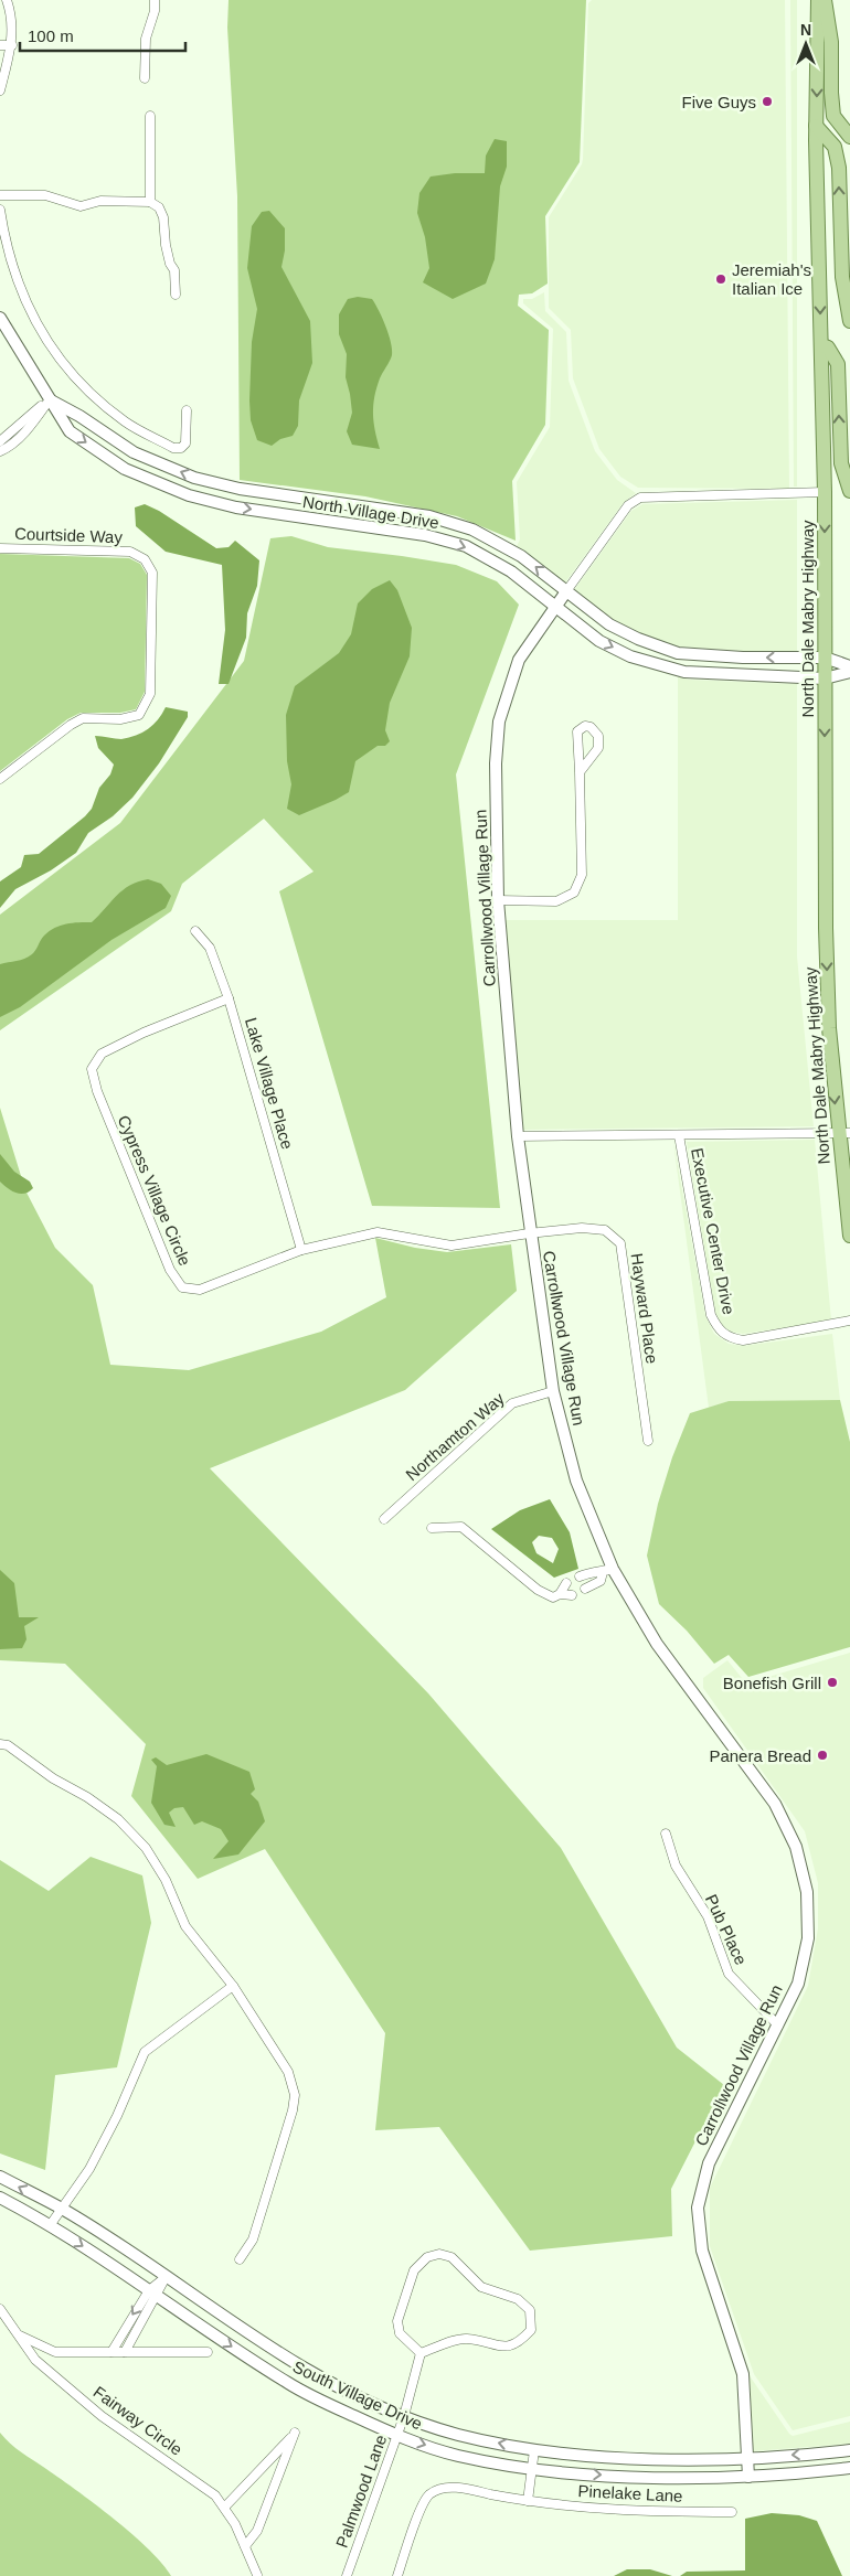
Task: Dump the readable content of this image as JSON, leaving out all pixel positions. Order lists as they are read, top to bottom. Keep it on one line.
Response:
{"streets":{"main road":["North Dale Mabry Highway"],"street":["North Village Drive","Courtside Way","Carrollwood Village Run","Lake Village Place","Cypress Village Circle","Executive Center Drive","Hayward Place","Northamton Way","Pub Place","South Village Drive","Fairway Circle","Palmwood Lane","Pinelake Lane"]},"crossings":[["North Village Drive","North Dale Mabry Highway"],["North Village Drive","Carrollwood Village Run"],["North Dale Mabry Highway","Executive Center Drive"],["Carrollwood Village Run","Executive Center Drive"],["Carrollwood Village Run","Hayward Place"],["Carrollwood Village Run","Northamton Way"],["Carrollwood Village Run","Pub Place"],["Carrollwood Village Run","South Village Drive"],["Lake Village Place","Cypress Village Circle"],["Cypress Village Circle","Hayward Place"],["South Village Drive","Palmwood Lane"]],"places":["Five Guys","Jeremiah's Italian Ice","Bonefish Grill","Panera Bread"],"scale_bar":"100 m","north":"top"}
